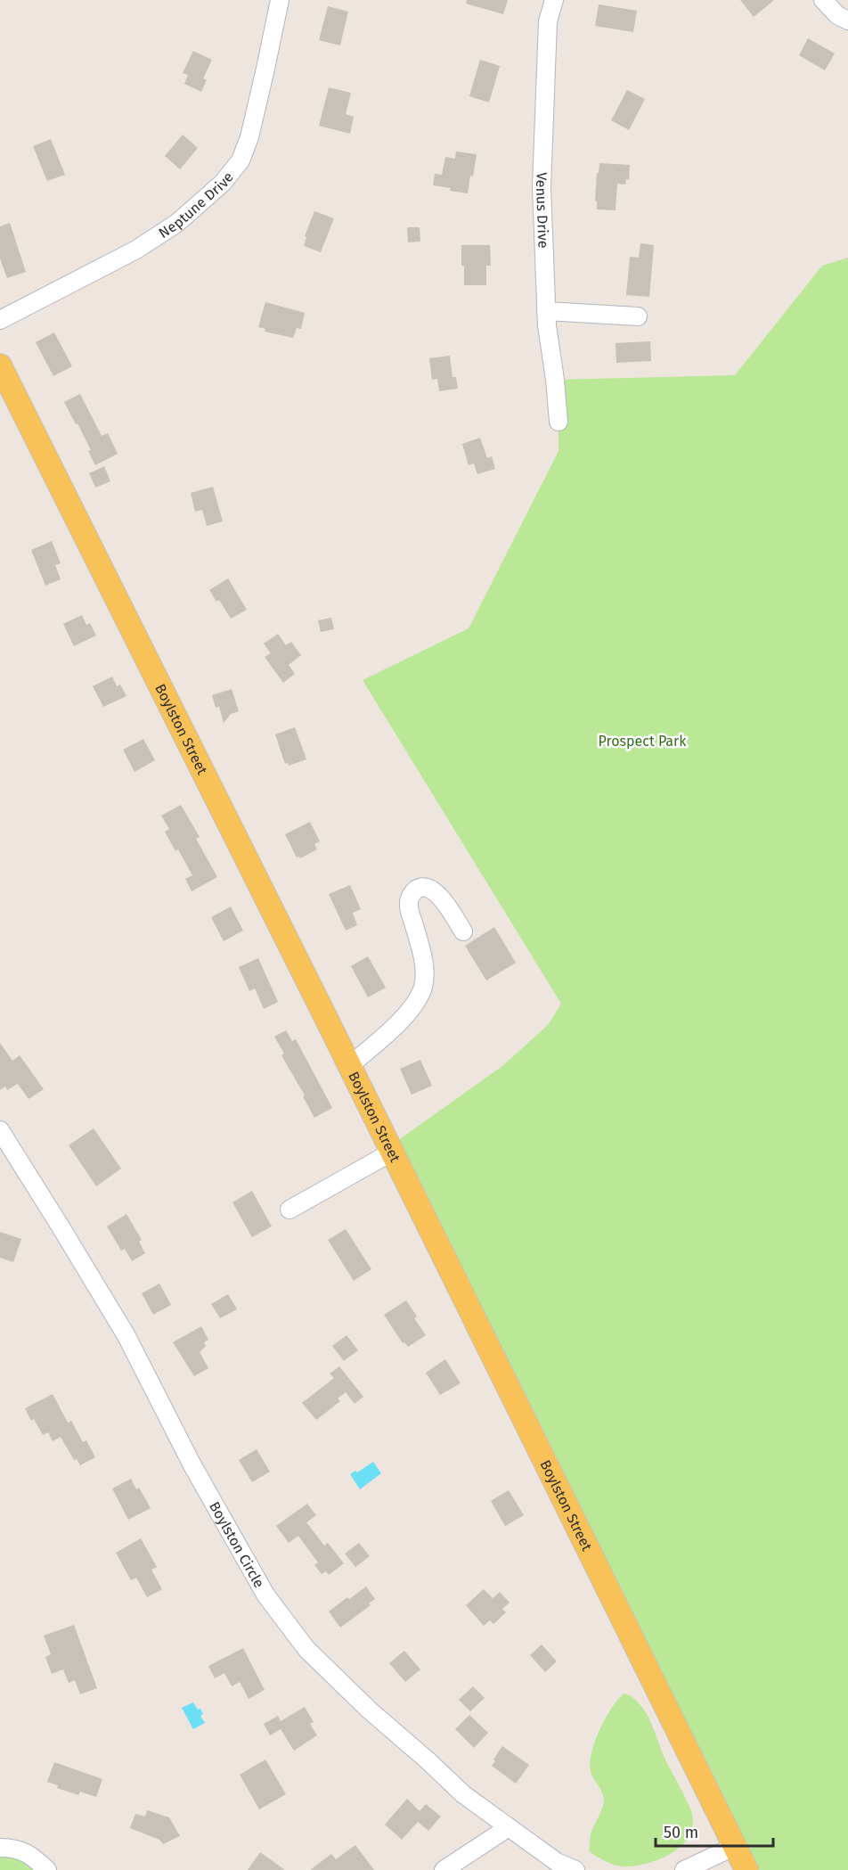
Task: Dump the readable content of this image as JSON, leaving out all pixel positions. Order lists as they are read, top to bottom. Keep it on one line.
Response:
{"streets":{"main road":["Boylston Street"],"street":["Neptune Drive","Venus Drive","Boylston Circle"]},"parks":["Prospect Park"],"scale_bar":"50 m"}
